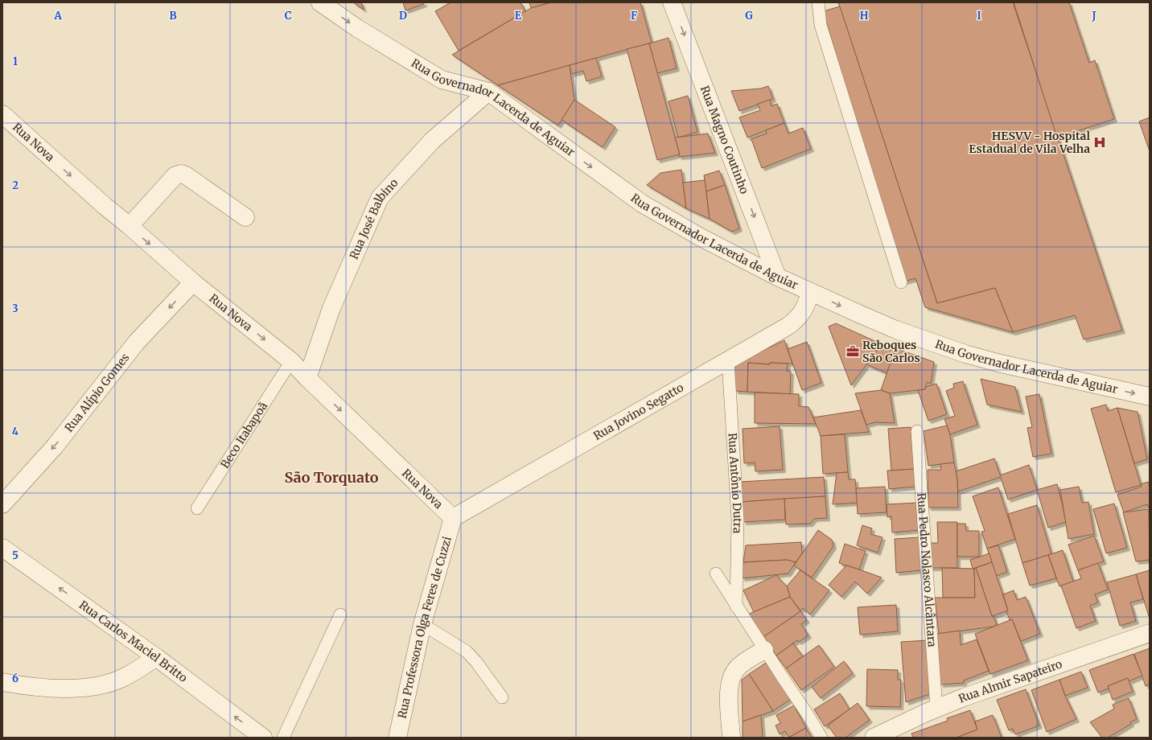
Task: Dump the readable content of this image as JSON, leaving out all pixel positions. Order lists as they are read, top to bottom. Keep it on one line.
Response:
{"streets":{"street":["Rua Governador Lacerda de Aguiar","Rua Magno Coutinho","Rua Nova","Rua José Balbino","Rua Alípio Gomes","Rua Jovino Segatto","Rua Professora Olga Feres de Cuzzi","Rua Carlos Maciel Britto","Rua Almir Sapateiro"],"lane":["Beco Itabapoã","Rua Antônio Dutra","Rua Pedro Nolasco Alcântara"]},"crossings":[["Rua Governador Lacerda de Aguiar","Rua Magno Coutinho"],["Rua Governador Lacerda de Aguiar","Rua José Balbino"],["Rua Governador Lacerda de Aguiar","Rua Jovino Segatto"],["Rua Nova","Rua José Balbino"],["Rua Nova","Rua Alípio Gomes"],["Rua Nova","Rua Jovino Segatto"],["Rua Nova","Beco Itabapoã"],["Rua Nova","Rua Professora Olga Feres de Cuzzi"],["Rua Jovino Segatto","Rua Antônio Dutra"],["Rua Jovino Segatto","Rua Professora Olga Feres de Cuzzi"],["Rua Pedro Nolasco Alcântara","Rua Almir Sapateiro"]],"one_way":["Rua Governador Lacerda de Aguiar","Rua Magno Coutinho","Rua Nova","Rua Alípio Gomes","Rua Carlos Maciel Britto"],"districts":["São Torquato"],"places":{"hospital":["HESVV - Hospital Estadual de Vila Velha"],"office":["Reboques São Carlos"]},"grid":{"columns":["A","B","C","D","E","F","G","H","I","J"],"rows":["1","2","3","4","5","6"]}}
